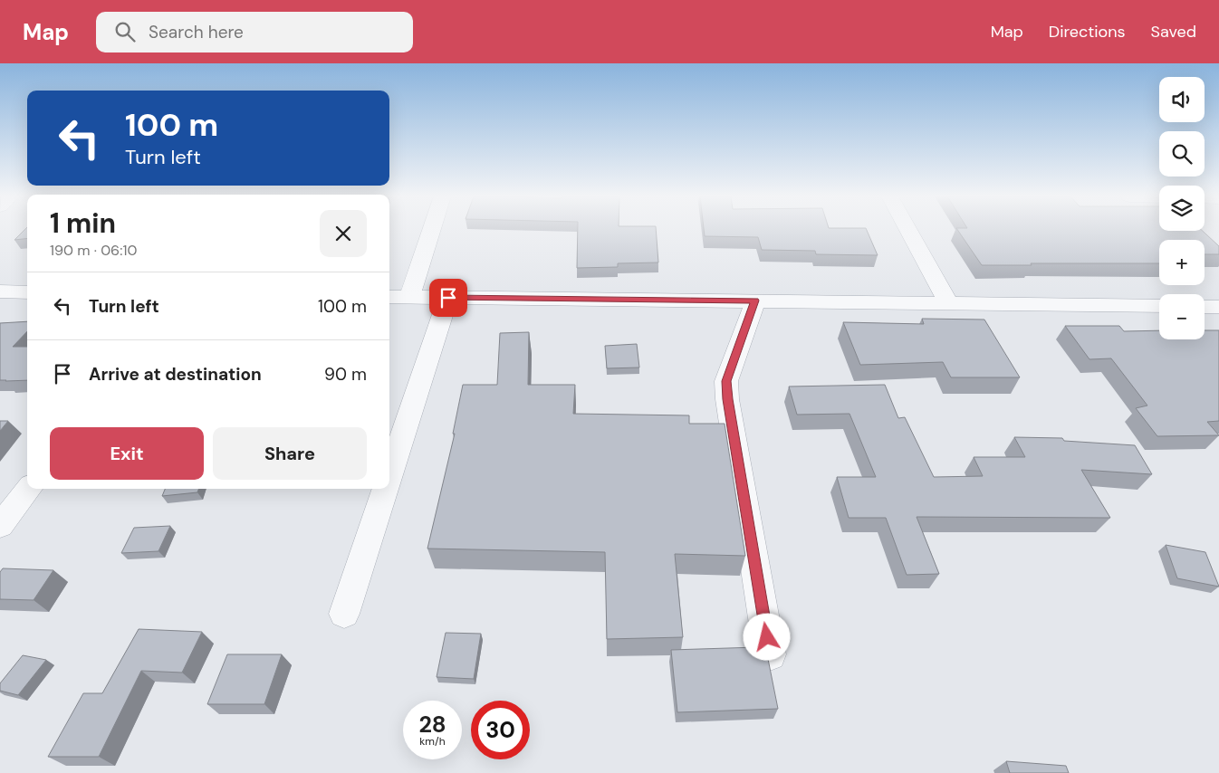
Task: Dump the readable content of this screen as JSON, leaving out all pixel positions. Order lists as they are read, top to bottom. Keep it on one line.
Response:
{"page":{"header":"Map","search":"Search here","nav":["Map","Directions","Saved"],"map_buttons":["+","−"],"turn":["100 m","Turn left"],"heading":["1 min","190 m · 06:10"],"list":[{"name":"Turn left","value":"100 m"},{"name":"Arrive at destination","value":"90 m"}],"buttons":["Exit","Share"],"speed":"28 km/h","limit":"30"}}
